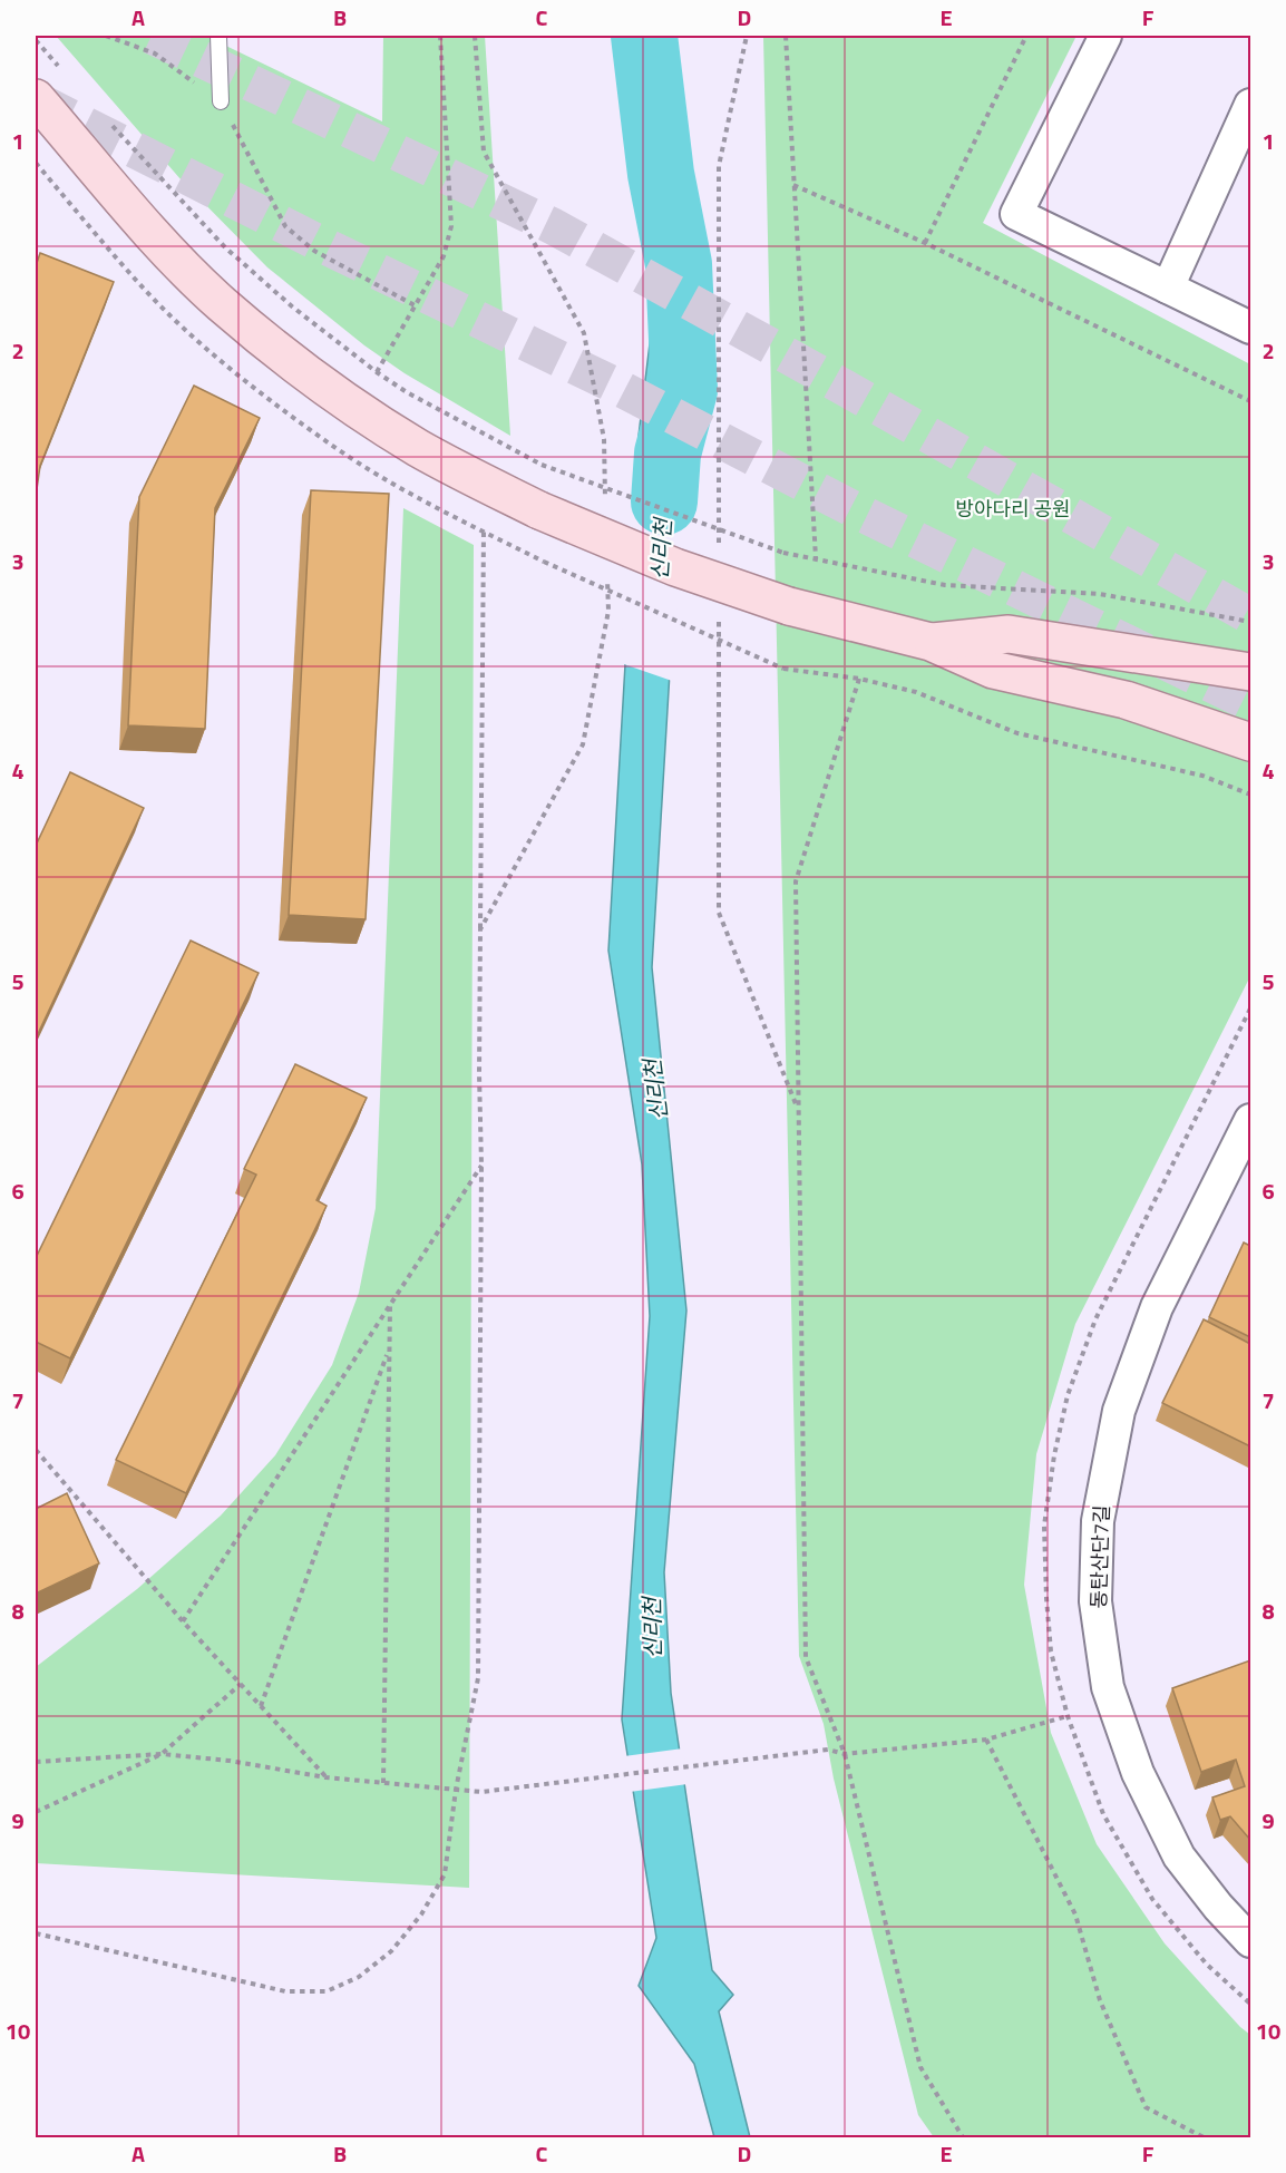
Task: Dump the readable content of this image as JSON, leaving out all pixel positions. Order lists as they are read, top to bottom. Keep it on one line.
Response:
{"streets":{"street":["동탄산단7길"]},"water":["신리천"],"parks":["방아다리 공원"],"grid":{"columns":["A","B","C","D","E","F"],"rows":["1","2","3","4","5","6","7","8","9","10"]}}
